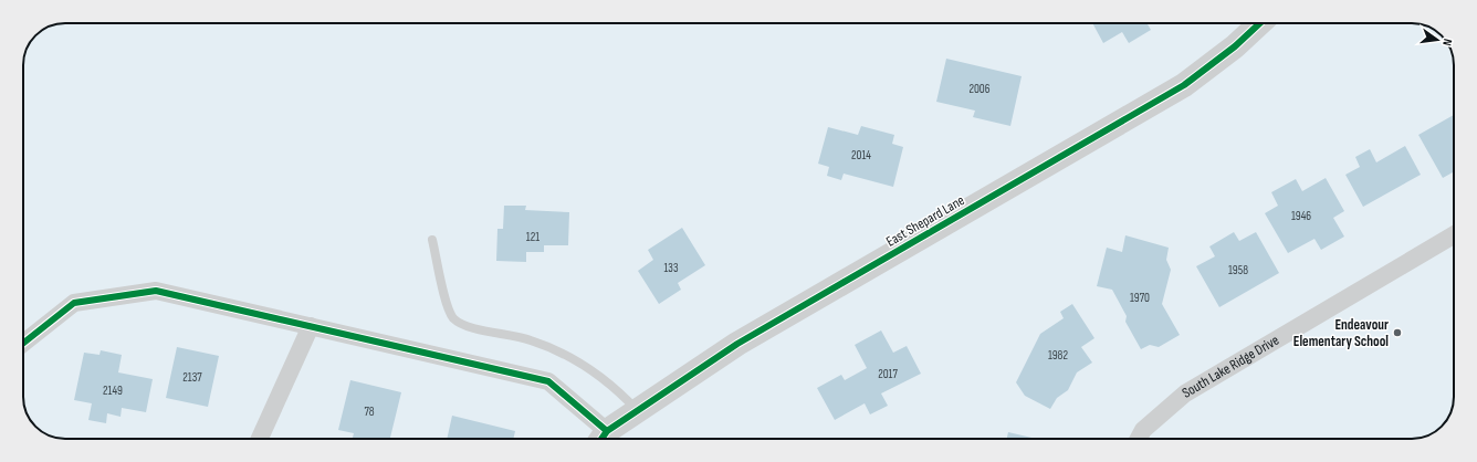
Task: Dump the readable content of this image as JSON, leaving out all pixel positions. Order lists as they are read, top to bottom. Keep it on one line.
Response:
{"streets":{"street":["East Shepard Lane","South Lake Ridge Drive"]},"places":["Endeavour Elementary School"],"house_numbers":["2006","2014","1946","121","133","1958","1970","1982","2017","2137","2149","78"],"north":"right"}
